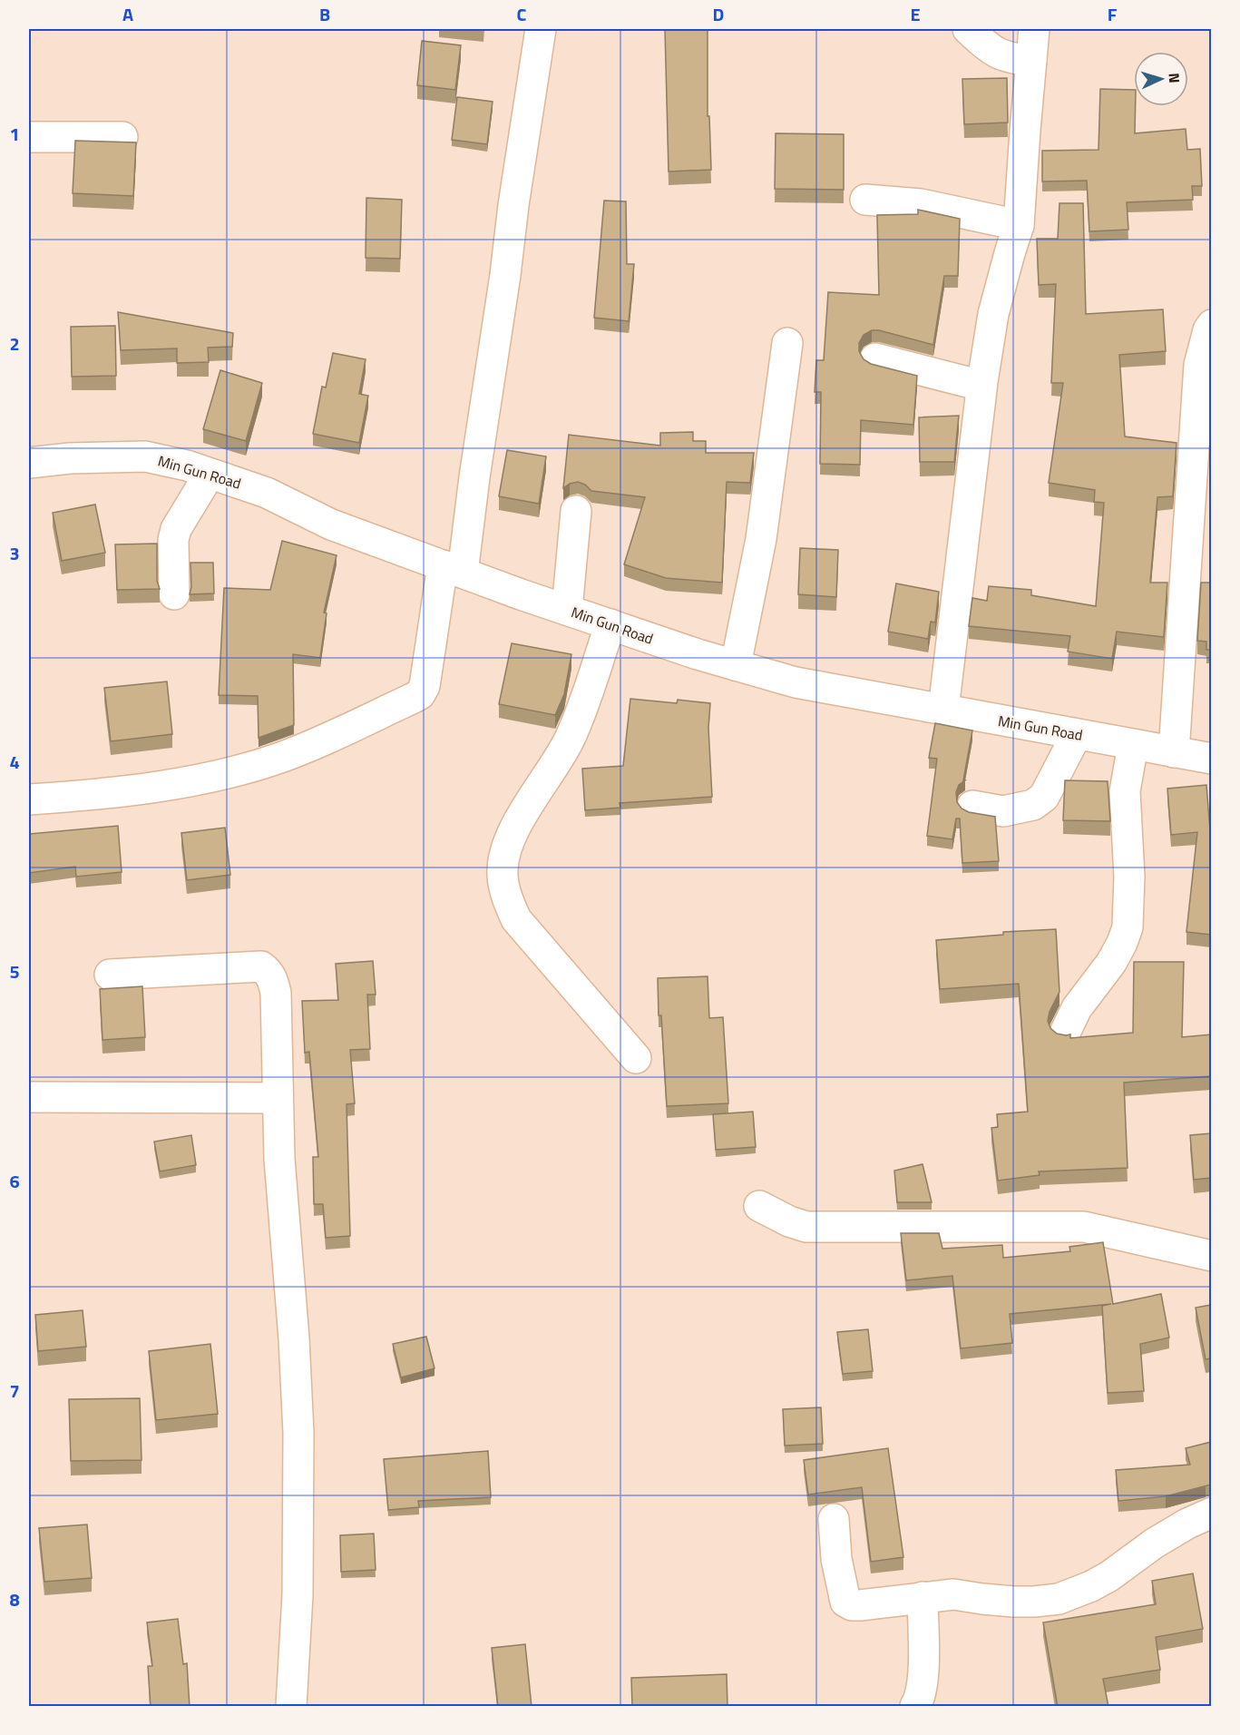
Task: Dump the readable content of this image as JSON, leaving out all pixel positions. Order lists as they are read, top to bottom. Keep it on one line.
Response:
{"streets":{"street":["Min Gun Road"]},"north":"right","grid":{"columns":["A","B","C","D","E","F"],"rows":["1","2","3","4","5","6","7","8"]}}
